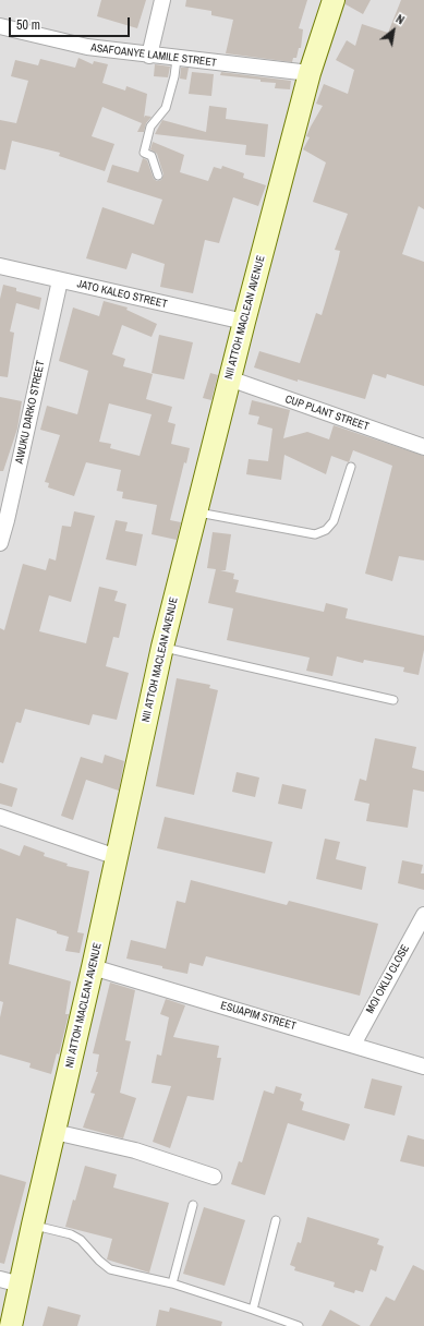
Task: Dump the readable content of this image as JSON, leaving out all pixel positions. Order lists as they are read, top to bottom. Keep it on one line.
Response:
{"streets":{"street":["ASAFOANYE LAMILE STREET","JATO KALEO STREET","NII ATTOH MACLEAN AVENUE","AWUKU DARKO STREET","CUP PLANT STREET","MOI OKLU CLOSE","ESUAPIM STREET"]},"crossings":[["ASAFOANYE LAMILE STREET","NII ATTOH MACLEAN AVENUE"],["JATO KALEO STREET","NII ATTOH MACLEAN AVENUE"],["JATO KALEO STREET","AWUKU DARKO STREET"],["NII ATTOH MACLEAN AVENUE","CUP PLANT STREET"],["NII ATTOH MACLEAN AVENUE","ESUAPIM STREET"],["MOI OKLU CLOSE","ESUAPIM STREET"]],"scale_bar":"50 m","north":"top right"}
